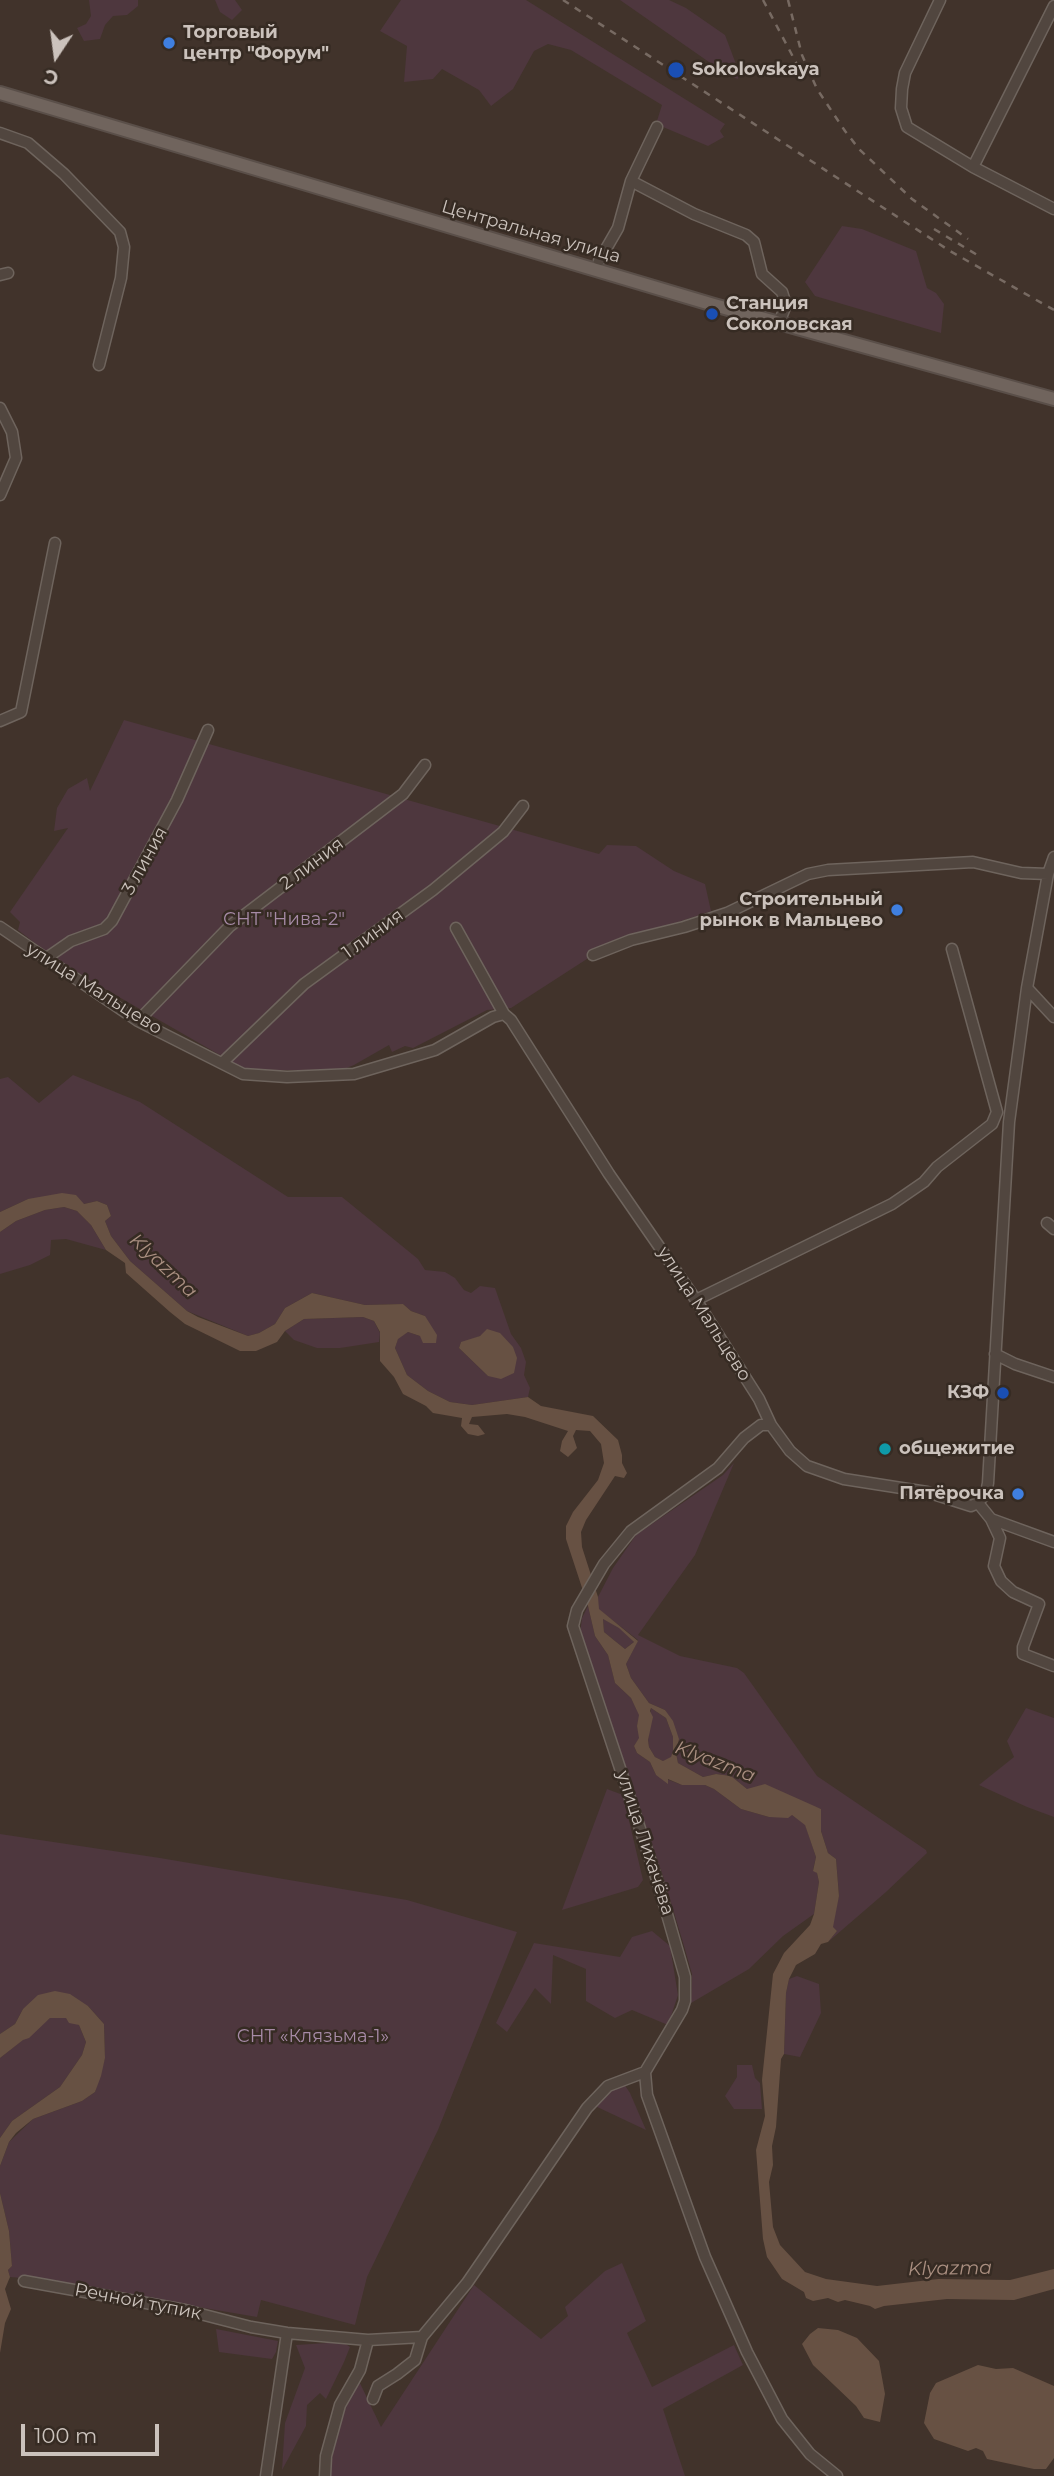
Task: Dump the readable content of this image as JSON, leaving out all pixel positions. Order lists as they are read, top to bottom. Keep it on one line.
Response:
{"streets":{"main road":["Центральная улица"],"street":["3 линия","2 линия","1 линия","улица Мальцево","улица Лихачёва","Речной тупик"]},"crossings":[["3 линия","улица Мальцево"],["2 линия","улица Мальцево"],["1 линия","улица Мальцево"],["улица Мальцево","улица Лихачёва"]],"water":["Klyazma"],"parks":["СНТ \"Нива-2\"","СНТ «Клязьма-1»"],"places":["Торговый центр \"Форум\"","Sokolovskaya","Станция Соколовская","Строительный рынок в Мальцево","КЗФ","общежитие","Пятёрочка"],"scale_bar":"100 m","north":"bottom"}
